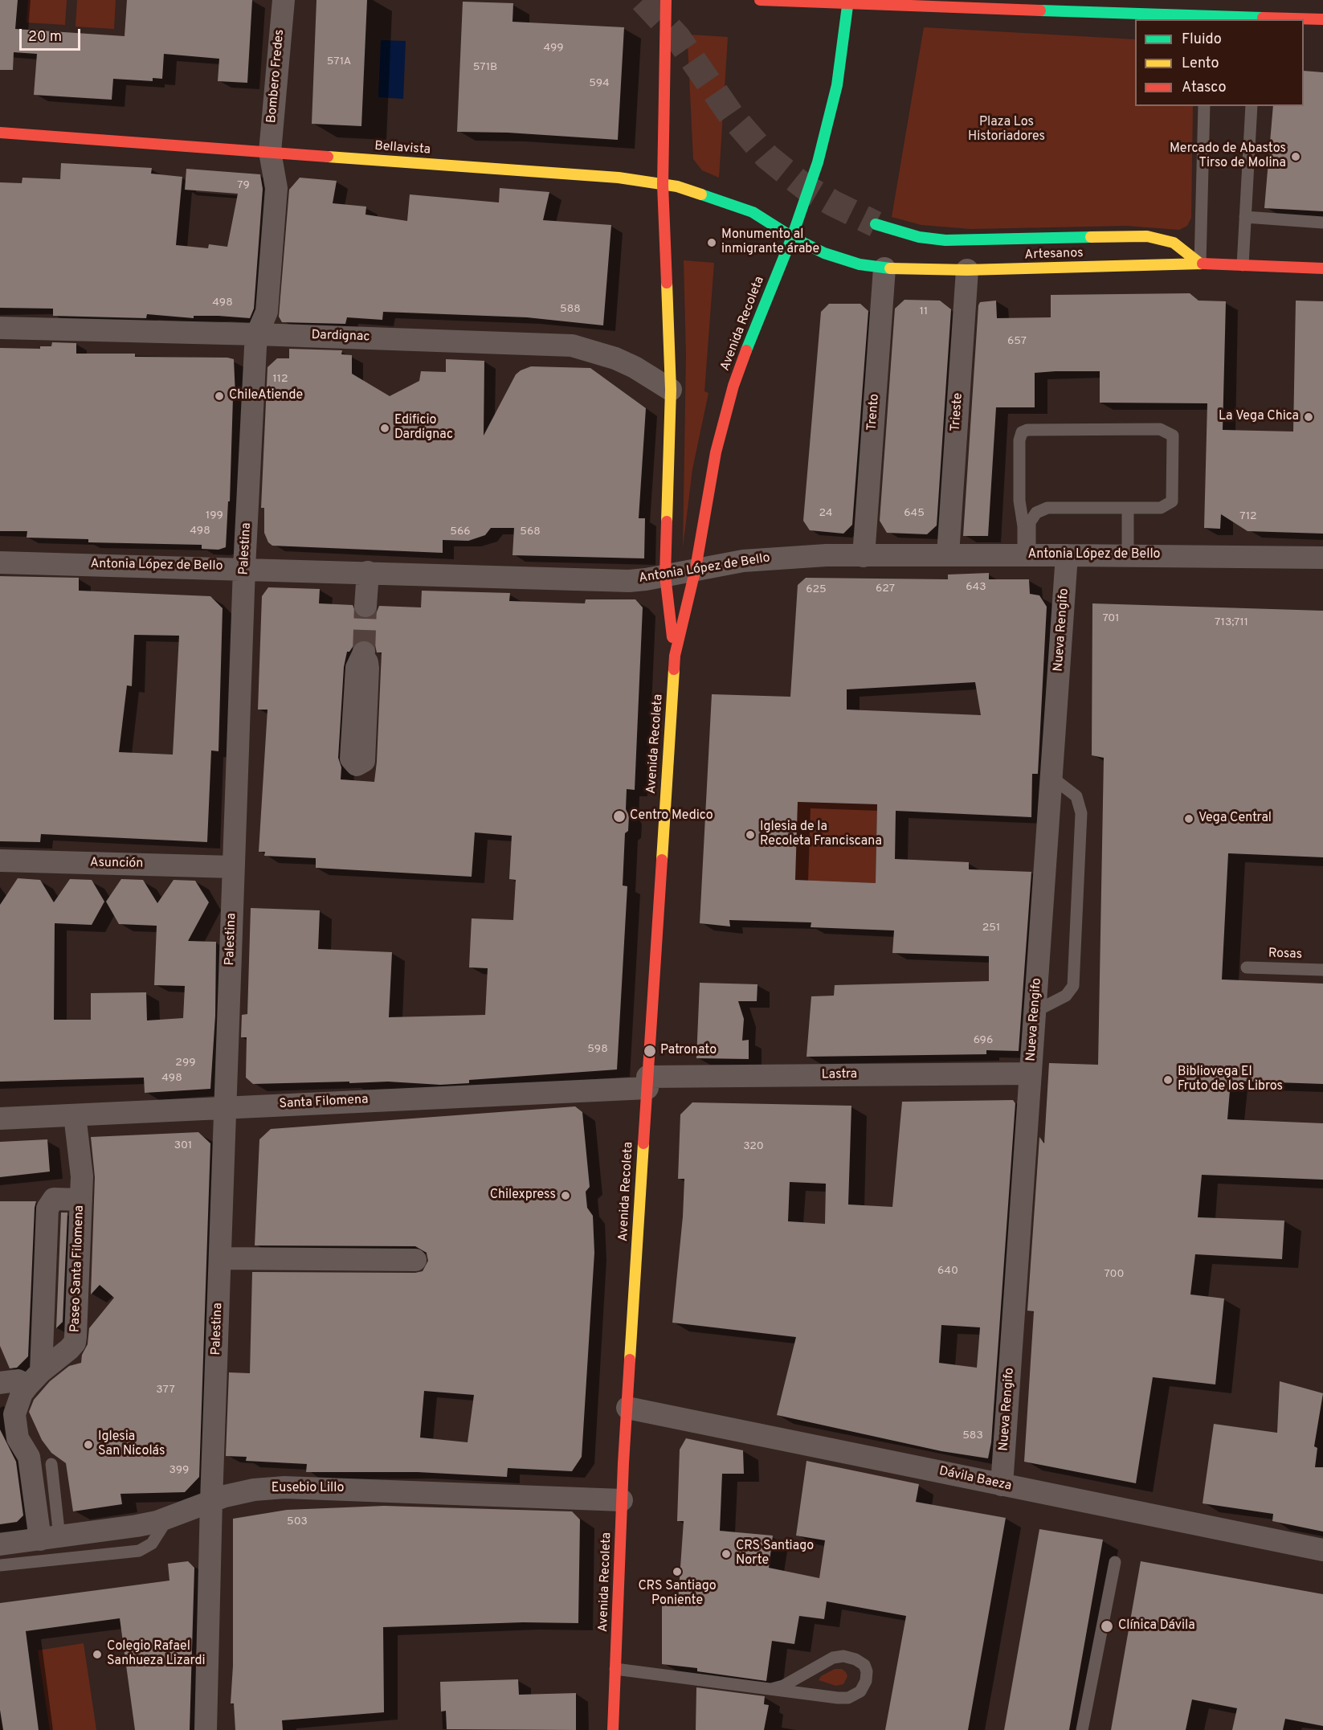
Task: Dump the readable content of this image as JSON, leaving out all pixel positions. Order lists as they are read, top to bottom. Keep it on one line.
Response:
{"streets":{"main road":["Bellavista","Artesanos","Avenida Recoleta"],"street":["Bombero Fredes","Dardignac","Trento","Trieste","Palestina","Antonia López de Bello","Nueva Rengifo","Asunción","Lastra","Santa Filomena","Paseo Santa Filomena","Dávila Baeza","Eusebio Lillo"],"lane":["Rosas"]},"crossings":[["Bombero Fredes","Bellavista"],["Bombero Fredes","Palestina"],["Bellavista","Artesanos"],["Bellavista","Avenida Recoleta"],["Bellavista","Palestina"],["Artesanos","Avenida Recoleta"],["Artesanos","Trento"],["Artesanos","Trieste"],["Avenida Recoleta","Dardignac"],["Avenida Recoleta","Antonia López de Bello"],["Avenida Recoleta","Lastra"],["Avenida Recoleta","Santa Filomena"],["Avenida Recoleta","Dávila Baeza"],["Avenida Recoleta","Eusebio Lillo"],["Dardignac","Palestina"],["Trento","Antonia López de Bello"],["Trieste","Antonia López de Bello"],["Palestina","Antonia López de Bello"],["Palestina","Asunción"],["Palestina","Santa Filomena"],["Palestina","Eusebio Lillo"],["Antonia López de Bello","Nueva Rengifo"],["Nueva Rengifo","Lastra"],["Nueva Rengifo","Dávila Baeza"],["Lastra","Santa Filomena"],["Santa Filomena","Paseo Santa Filomena"],["Paseo Santa Filomena","Eusebio Lillo"]],"parks":["Plaza Los Historiadores"],"places":["Mercado de Abastos Tirso de Molina","Monumento al inmigrante árabe","ChileAtiende","La Vega Chica","Edificio Dardignac","Centro Medico","Vega Central","Iglesia de la Recoleta Franciscana","Patronato","Bibliovega El Fruto de los Libros","Chilexpress","Iglesia San Nicolás","CRS Santiago Norte","CRS Santiago Poniente","Clínica Dávila","Colegio Rafael Sanhueza Lizardi"],"house_numbers":["499","571A","571B","594","79","498","588","11","657","112","24","645","199","712","498","566","568","643","627","625","701","713;711","251","696","598","299","498","301","320","640","700","377","583","399","503"],"legend":["Fluido","Lento","Atasco"],"scale_bar":"20 m"}
